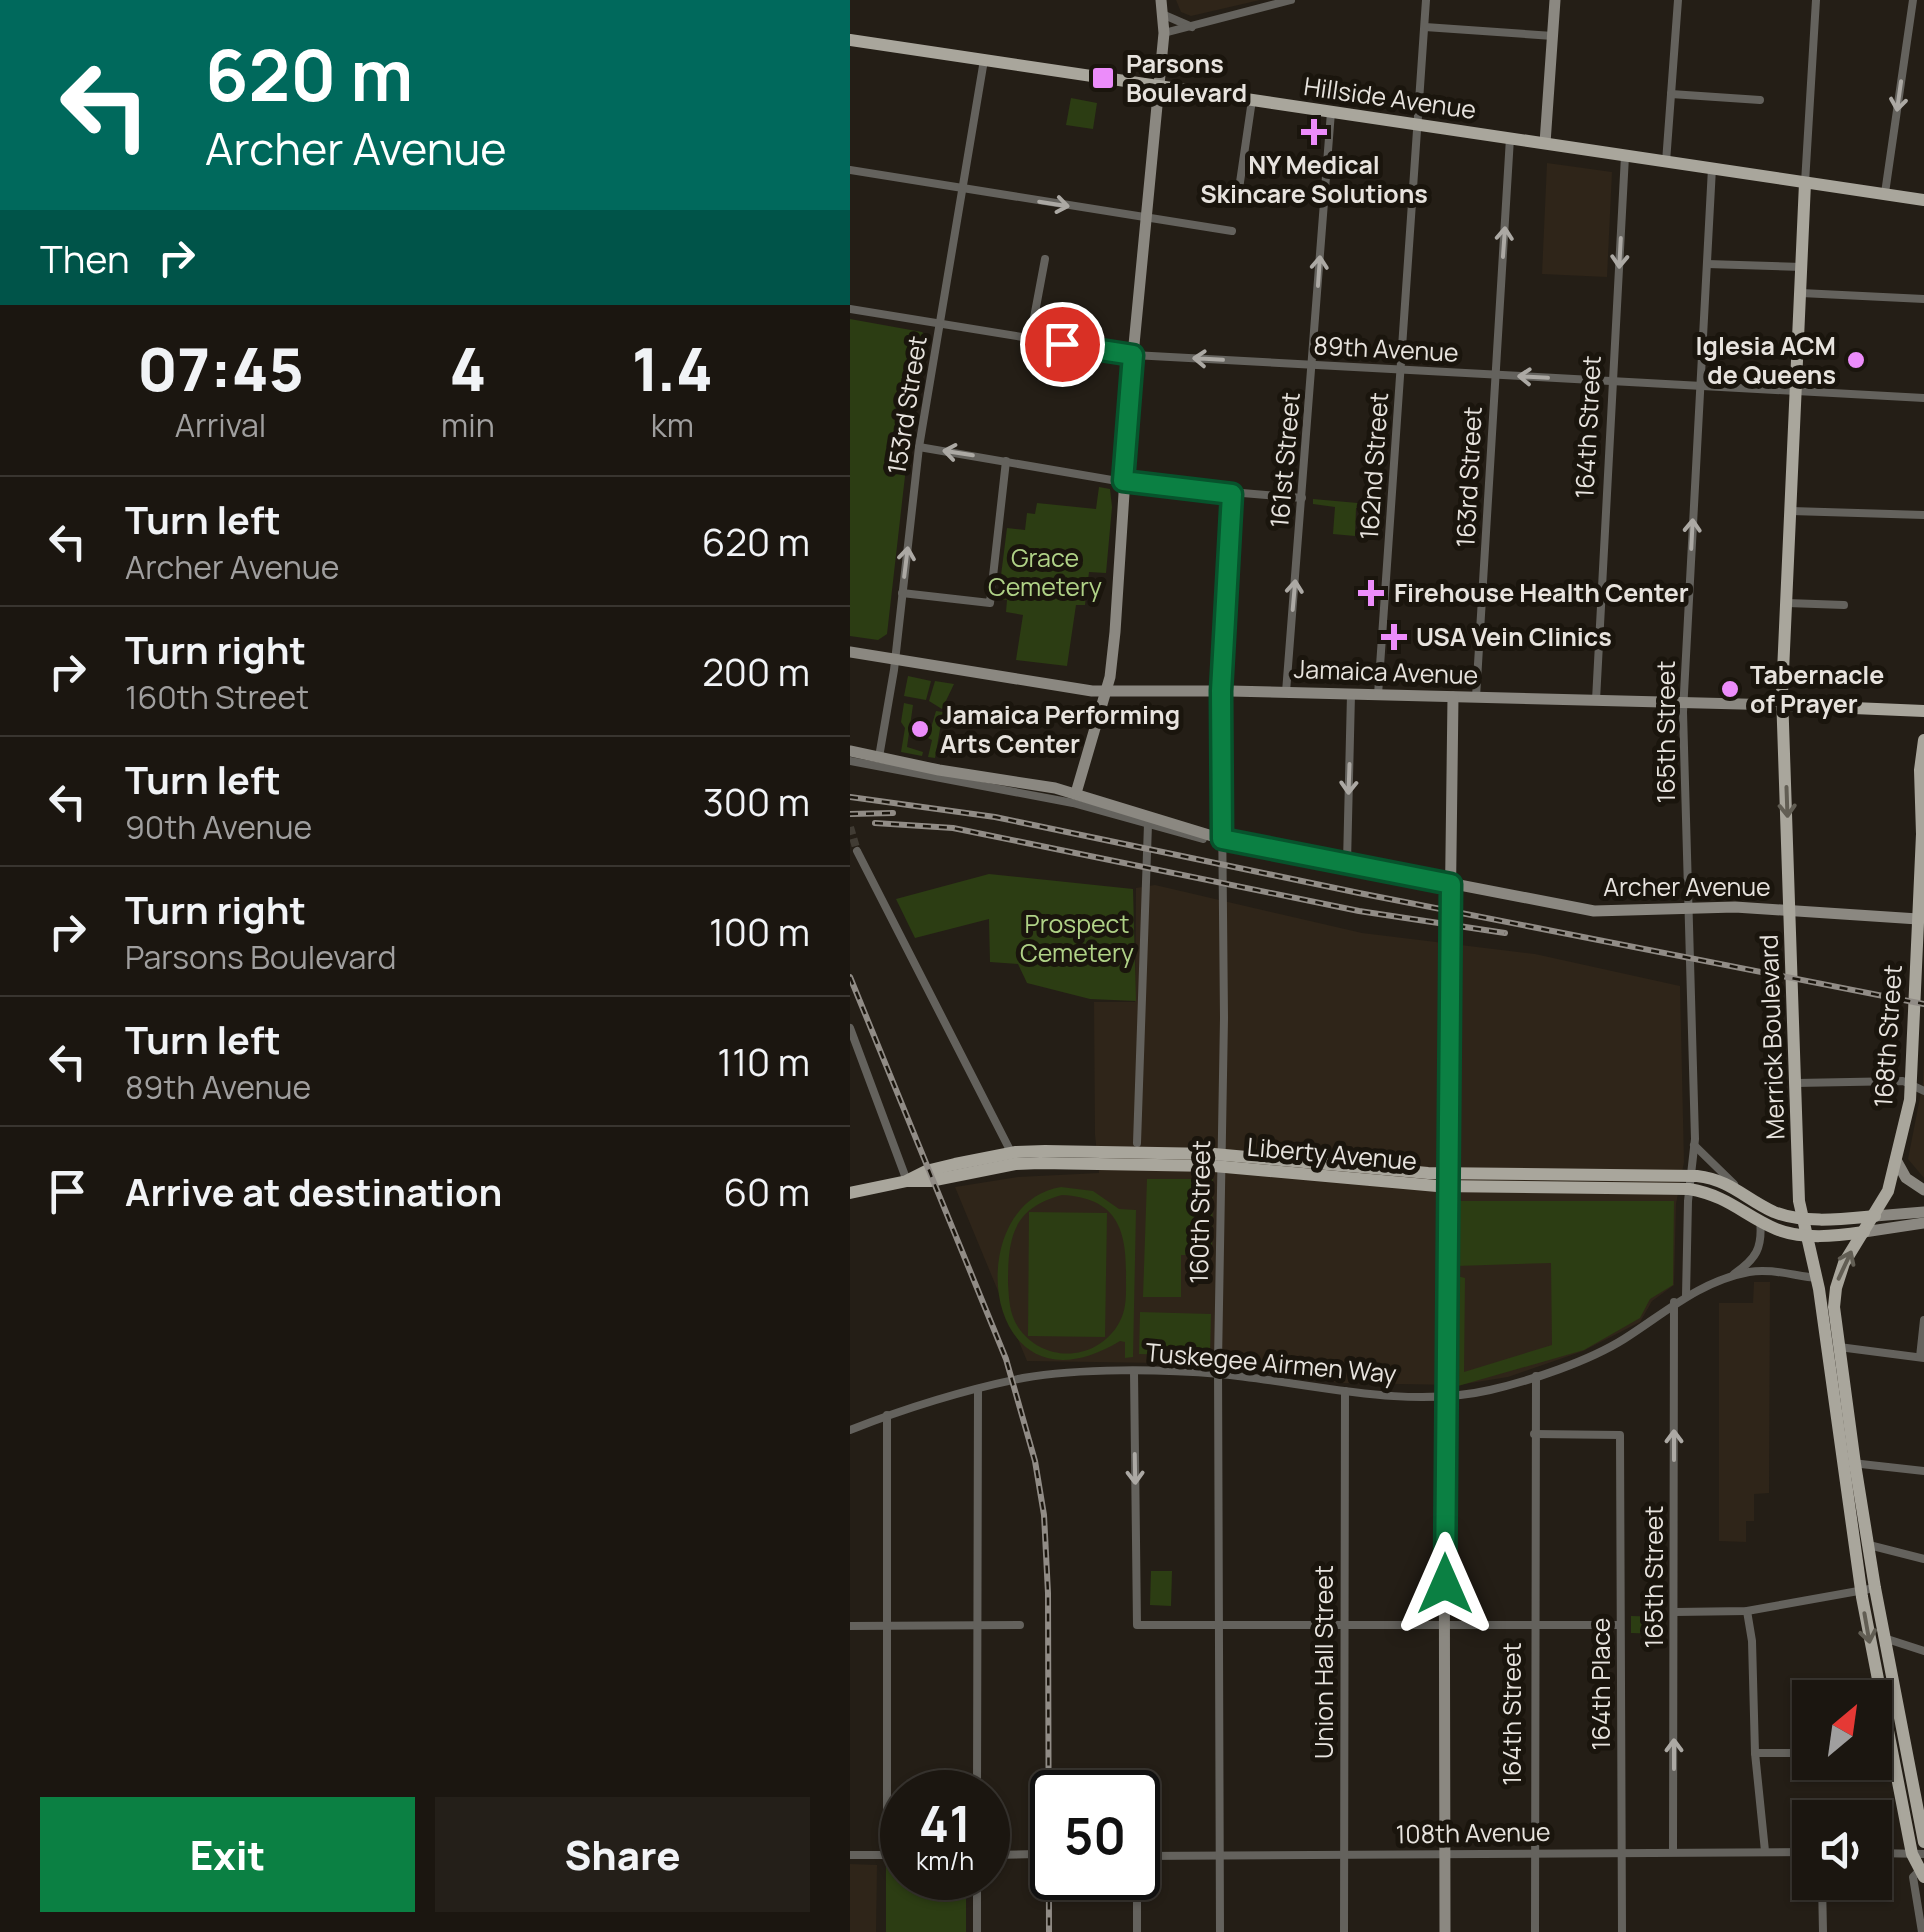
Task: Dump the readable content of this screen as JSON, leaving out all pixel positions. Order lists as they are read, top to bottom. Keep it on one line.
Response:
{"streets":{"main road":["Hillside Avenue","Jamaica Avenue","Archer Avenue","168th Street","Merrick Boulevard","Liberty Avenue"],"street":["89th Avenue","153rd Street","164th Street","161st Street","162nd Street","163rd Street","165th Street","160th Street","Tuskegee Airmen Way","Union Hall Street","164th Place","108th Avenue"]},"crossings":[["Hillside Avenue","153rd Street"],["Hillside Avenue","164th Street"],["Hillside Avenue","161st Street"],["Hillside Avenue","162nd Street"],["Hillside Avenue","163rd Street"],["Hillside Avenue","165th Street"],["Hillside Avenue","Merrick Boulevard"],["89th Avenue","153rd Street"],["89th Avenue","164th Street"],["89th Avenue","161st Street"],["89th Avenue","162nd Street"],["89th Avenue","163rd Street"],["89th Avenue","165th Street"],["89th Avenue","Merrick Boulevard"],["153rd Street","Jamaica Avenue"],["153rd Street","Archer Avenue"],["164th Street","Jamaica Avenue"],["164th Street","Tuskegee Airmen Way"],["164th Street","164th Place"],["164th Street","108th Avenue"],["161st Street","Jamaica Avenue"],["162nd Street","Jamaica Avenue"],["163rd Street","Jamaica Avenue"],["Jamaica Avenue","165th Street"],["Jamaica Avenue","Merrick Boulevard"],["Jamaica Avenue","160th Street"],["165th Street","Archer Avenue"],["165th Street","Liberty Avenue"],["165th Street","Tuskegee Airmen Way"],["165th Street","108th Avenue"],["Archer Avenue","168th Street"],["Archer Avenue","Merrick Boulevard"],["Archer Avenue","160th Street"],["168th Street","Merrick Boulevard"],["168th Street","Liberty Avenue"],["Merrick Boulevard","Liberty Avenue"],["Merrick Boulevard","Tuskegee Airmen Way"],["Liberty Avenue","160th Street"],["Liberty Avenue","Tuskegee Airmen Way"],["160th Street","Tuskegee Airmen Way"],["160th Street","108th Avenue"],["Tuskegee Airmen Way","Union Hall Street"],["Union Hall Street","108th Avenue"],["164th Place","108th Avenue"]],"one_way":["161st Street","163rd Street","165th Street"],"parks":["Grace Cemetery","Prospect Cemetery"],"places":{"transit":["Parsons Boulevard"],"health":["NY Medical Skincare Solutions","Firehouse Health Center","USA Vein Clinics"],"other":["Iglesia ACM de Queens","Tabernacle of Prayer","Jamaica Performing Arts Center"]},"north":"top right","page":{"turn":["620 m","Archer Avenue"],"then":"Then","eta":["07:45","Arrival","4","min","1.4","km"],"list":[{"name":"Turn left","note":"Archer Avenue","value":"620 m"},{"name":"Turn right","note":"160th Street","value":"200 m"},{"name":"Turn left","note":"90th Avenue","value":"300 m"},{"name":"Turn right","note":"Parsons Boulevard","value":"100 m"},{"name":"Turn left","note":"89th Avenue","value":"110 m"},{"name":"Arrive at destination","value":"60 m"}],"speed":"41 km/h","limit":"50","buttons":["Exit","Share"]}}
